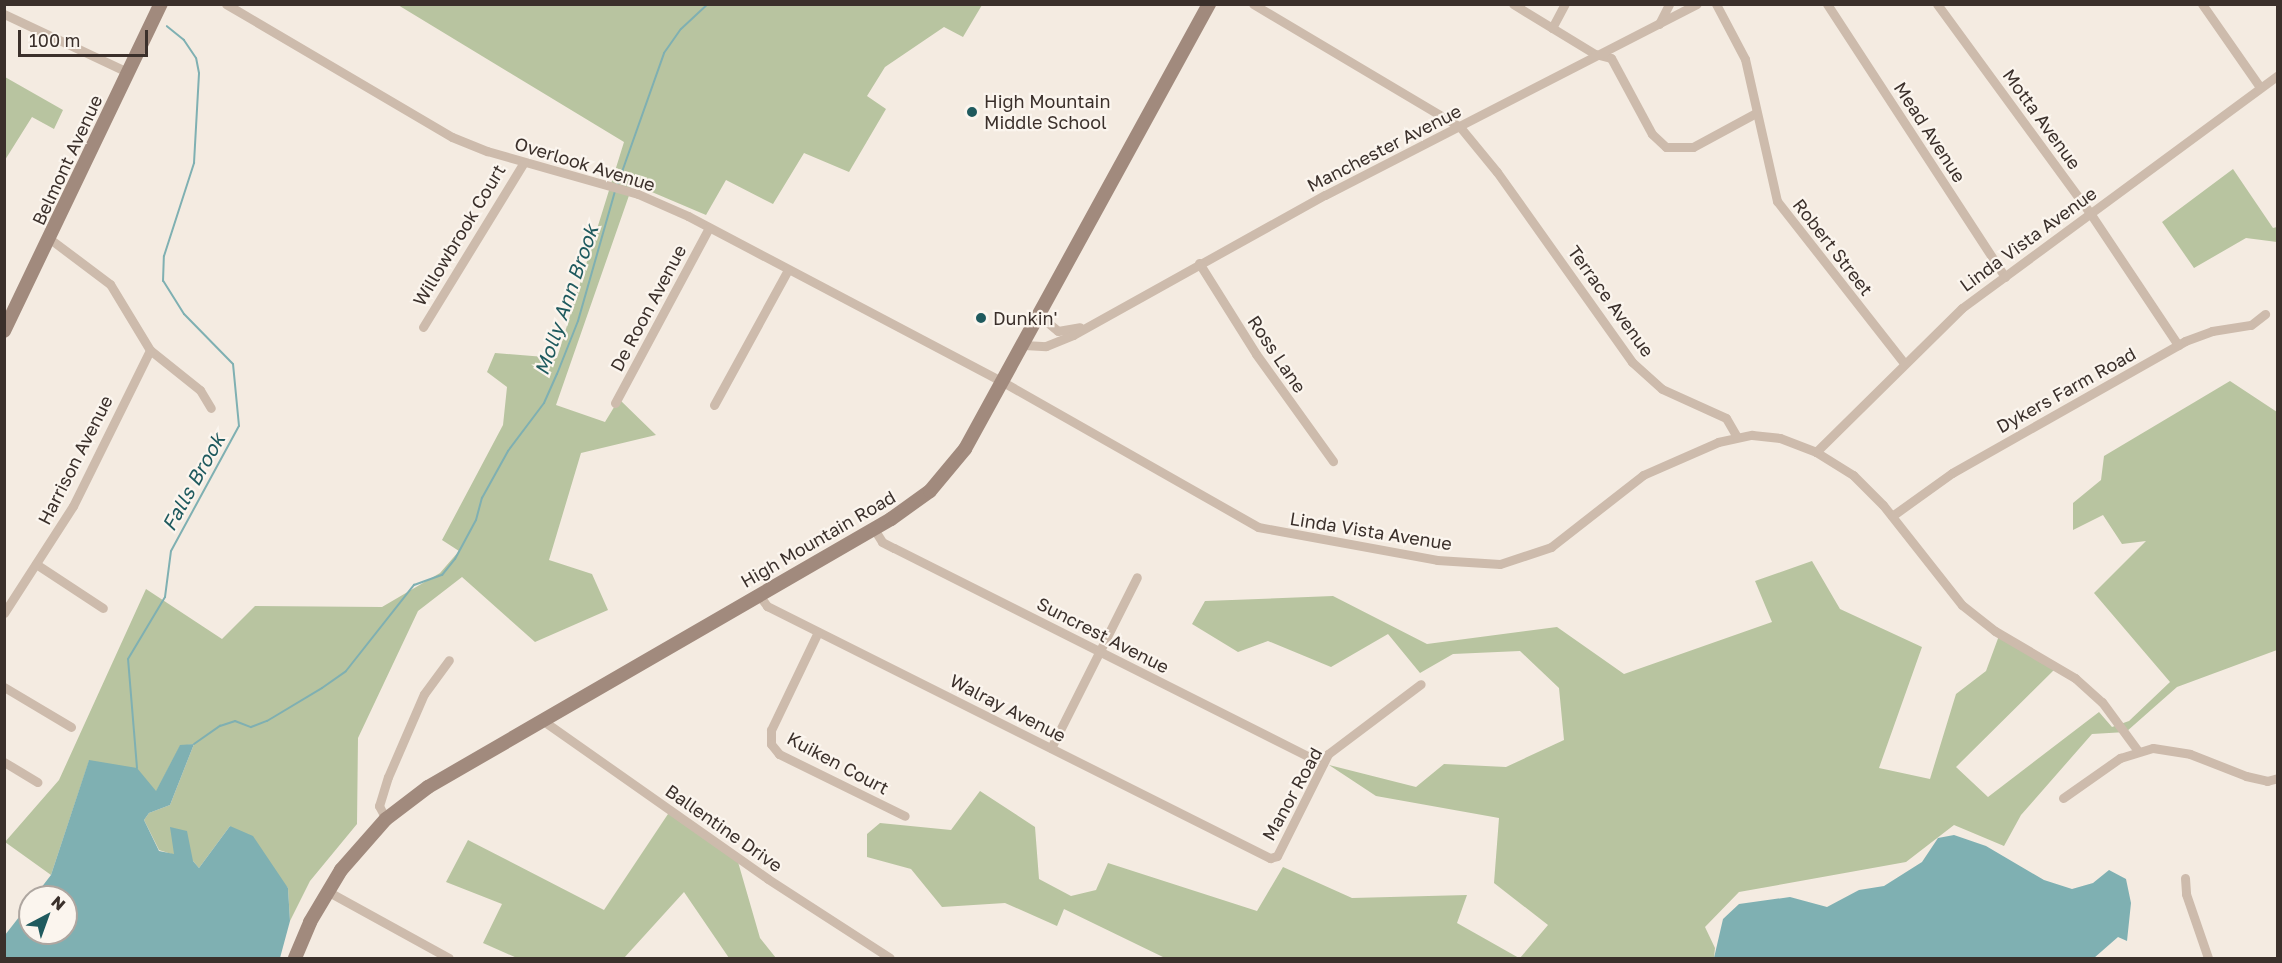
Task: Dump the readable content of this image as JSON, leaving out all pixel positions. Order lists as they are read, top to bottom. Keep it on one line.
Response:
{"streets":{"street":["Motta Avenue","Mead Avenue","Manchester Avenue","Belmont Avenue","Overlook Avenue","Willowbrook Court","Linda Vista Avenue","Robert Street","Terrace Avenue","De Roon Avenue","Ross Lane","Dykers Farm Road","Harrison Avenue","High Mountain Road","Suncrest Avenue","Walray Avenue","Kuiken Court","Manor Road","Ballentine Drive"]},"crossings":[["Motta Avenue","Linda Vista Avenue"],["Motta Avenue","Dykers Farm Road"],["Mead Avenue","Linda Vista Avenue"],["Manchester Avenue","Terrace Avenue"],["Manchester Avenue","Ross Lane"],["Manchester Avenue","High Mountain Road"],["Overlook Avenue","Willowbrook Court"],["Overlook Avenue","Linda Vista Avenue"],["Overlook Avenue","De Roon Avenue"],["Overlook Avenue","High Mountain Road"],["Linda Vista Avenue","Robert Street"],["Linda Vista Avenue","Terrace Avenue"],["Linda Vista Avenue","High Mountain Road"],["High Mountain Road","Suncrest Avenue"],["High Mountain Road","Walray Avenue"],["High Mountain Road","Ballentine Drive"],["Suncrest Avenue","Manor Road"],["Walray Avenue","Kuiken Court"],["Walray Avenue","Manor Road"]],"water":["Molly Ann Brook","Falls Brook"],"places":["High Mountain Middle School","Dunkin'"],"scale_bar":"100 m","north":"top right"}
